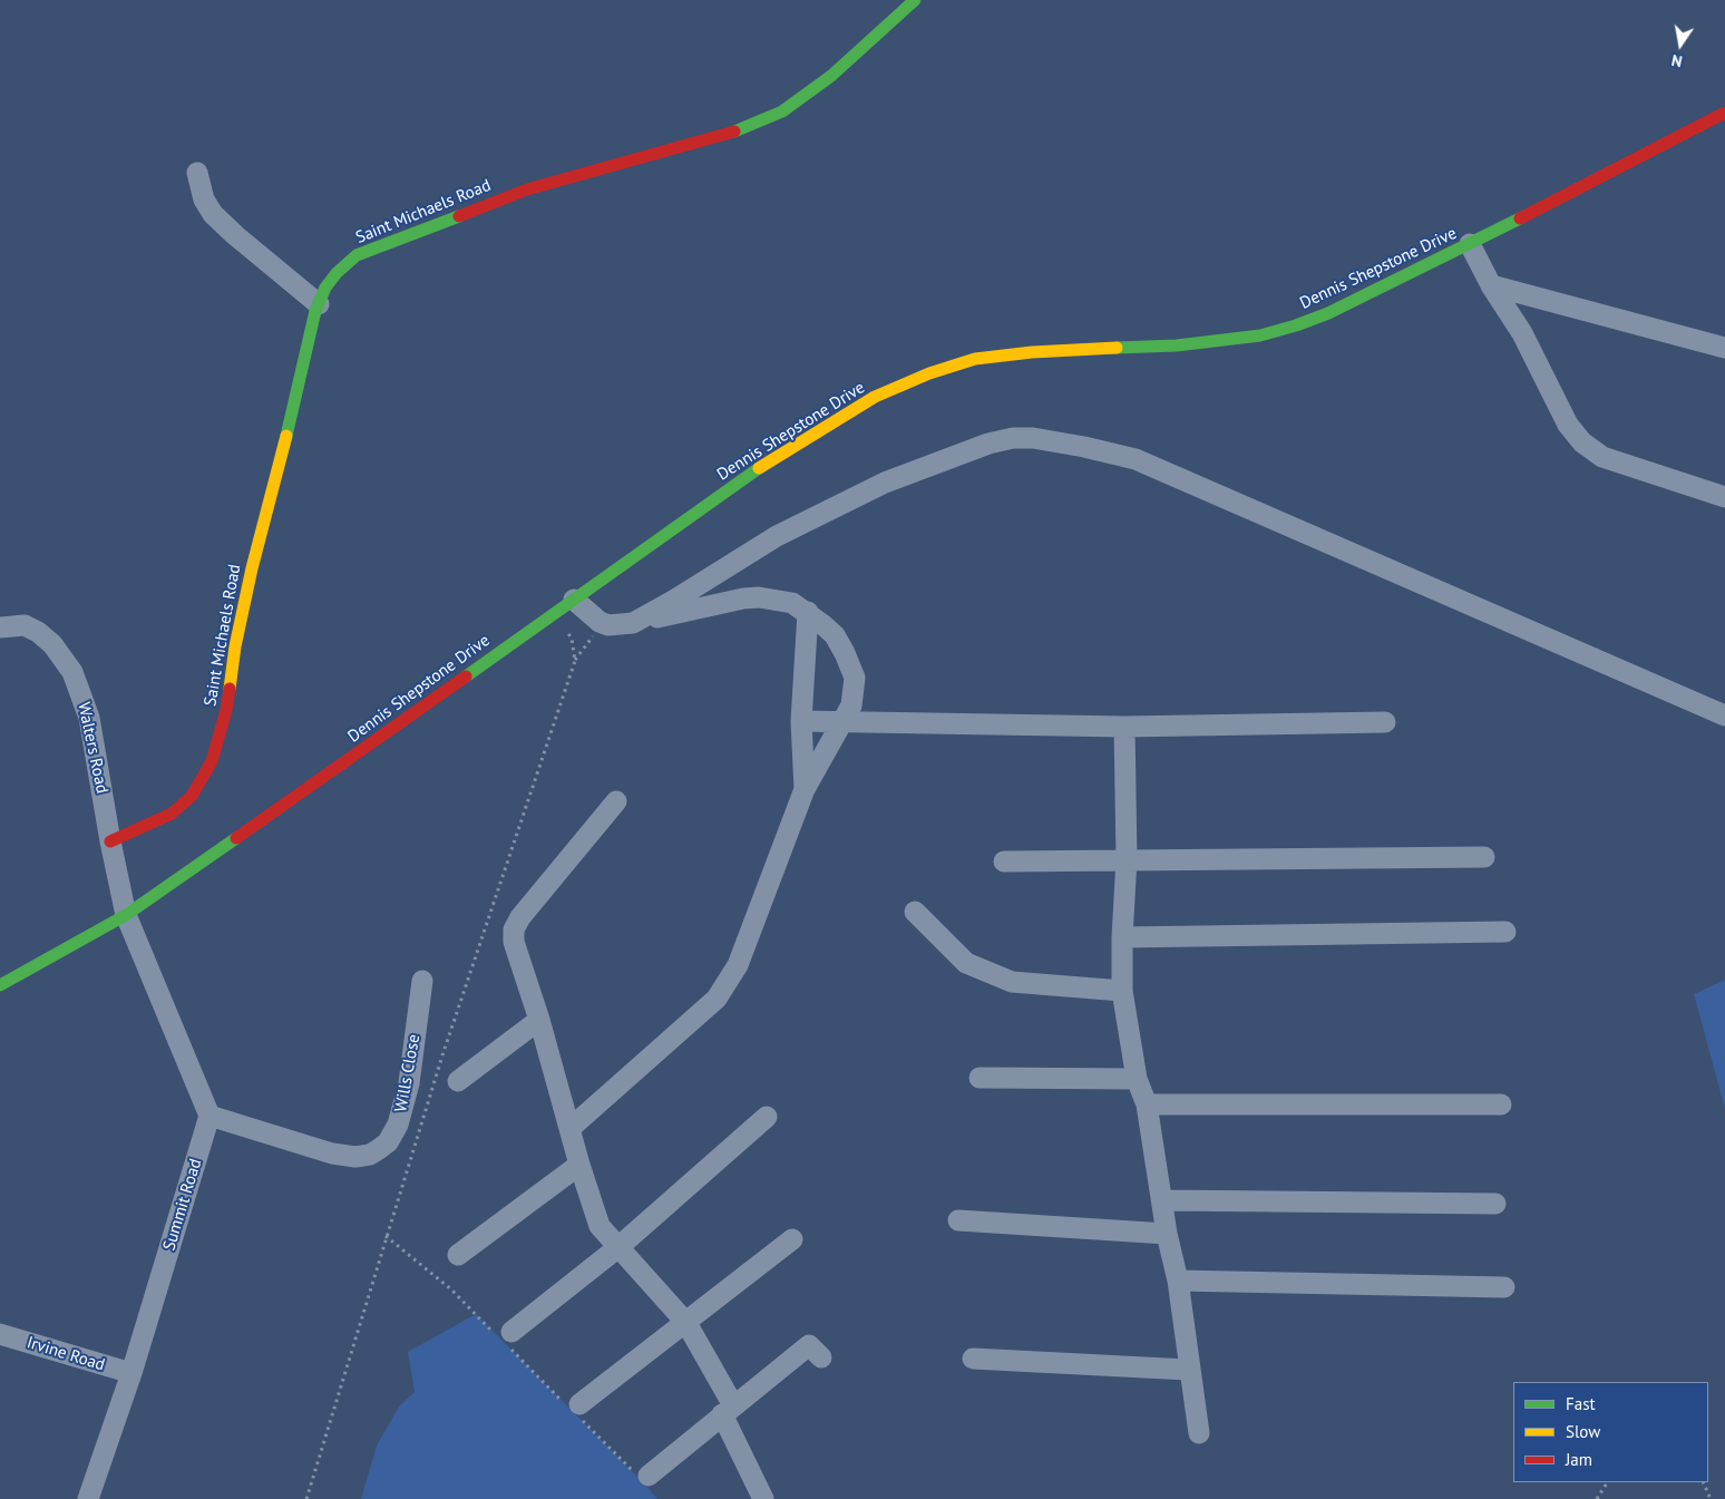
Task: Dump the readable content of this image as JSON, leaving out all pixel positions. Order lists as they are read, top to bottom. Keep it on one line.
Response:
{"streets":{"street":["Saint Michaels Road","Dennis Shepstone Drive","Walters Road","Wills Close","Summit Road","Irvine Road"]},"crossings":[["Saint Michaels Road","Walters Road"],["Dennis Shepstone Drive","Walters Road"],["Wills Close","Summit Road"],["Summit Road","Irvine Road"]],"legend":["Fast","Slow","Jam"],"north":"bottom"}
